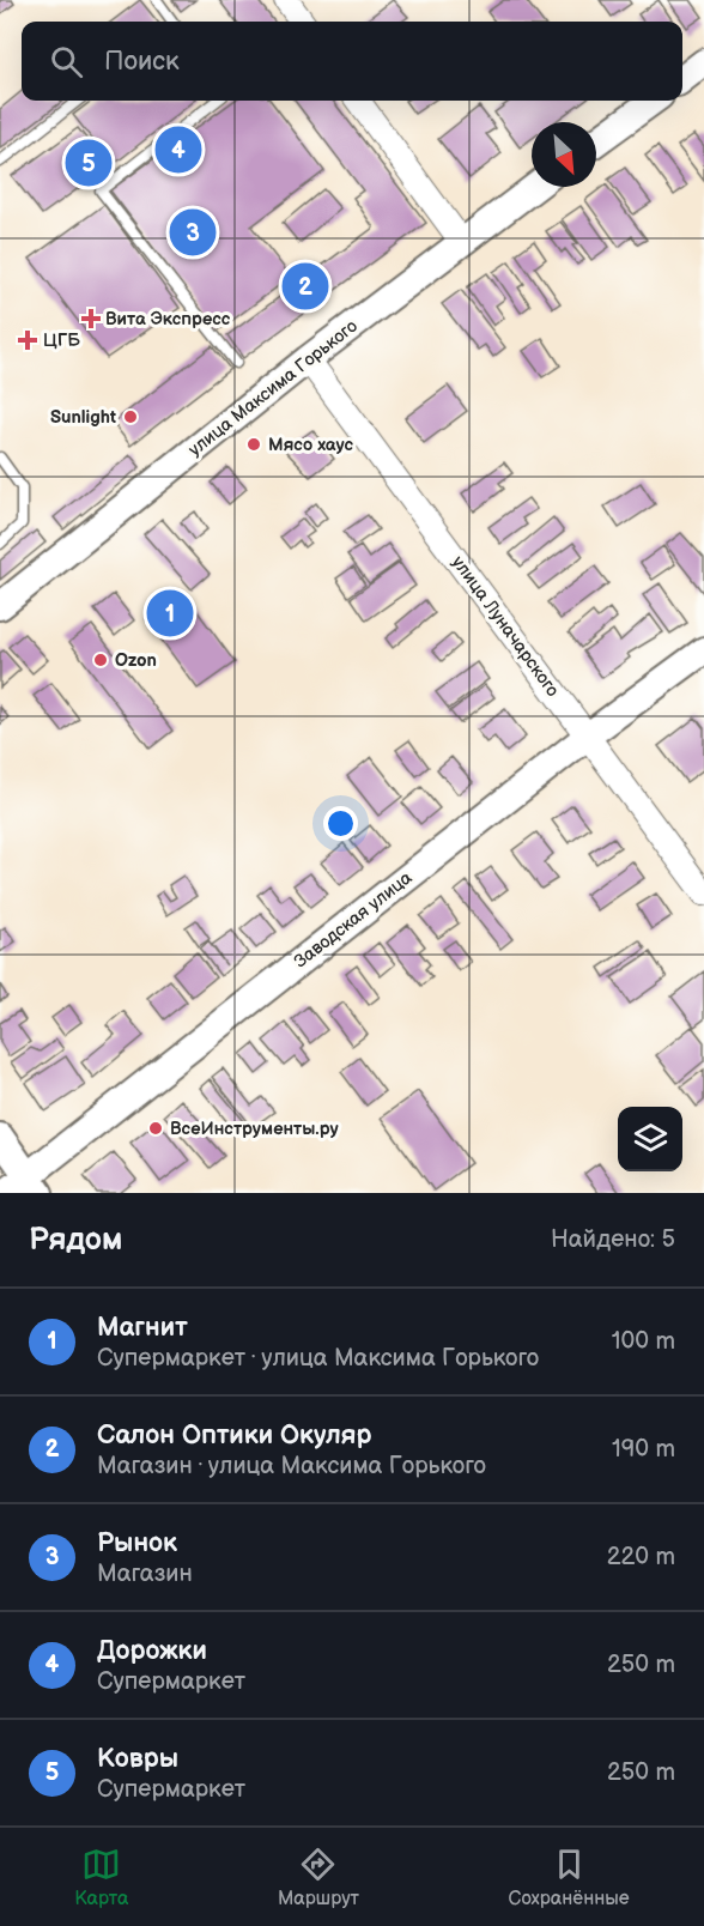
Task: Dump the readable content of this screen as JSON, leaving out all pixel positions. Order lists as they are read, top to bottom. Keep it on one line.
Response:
{"streets":{"main road":["улица Максима Горького","Заводская улица"],"street":["улица Луначарского"]},"crossings":[["улица Максима Горького","улица Луначарского"],["улица Луначарского","Заводская улица"]],"places":{"health":["Вита Экспресс","ЦГБ"],"other":["Sunlight","Мясо хаус","Ozon","ВсеИнструменты.ру"]},"north":"bottom right","page":{"search":"Поиск","pins":["4","5","3","2","1"],"heading":["Рядом","Найдено: 5"],"list":[{"mark":"1","name":"Магнит","note":"Супермаркет · улица Максима Горького","value":"100 m"},{"mark":"2","name":"Салон Оптики Окуляр","note":"Магазин · улица Максима Горького","value":"190 m"},{"mark":"3","name":"Рынок","note":"Магазин","value":"220 m"},{"mark":"4","name":"Дорожки","note":"Супермаркет","value":"250 m"},{"mark":"5","name":"Ковры","note":"Супермаркет","value":"250 m"}],"nav":["Карта","Маршрут","Сохранённые"]}}
